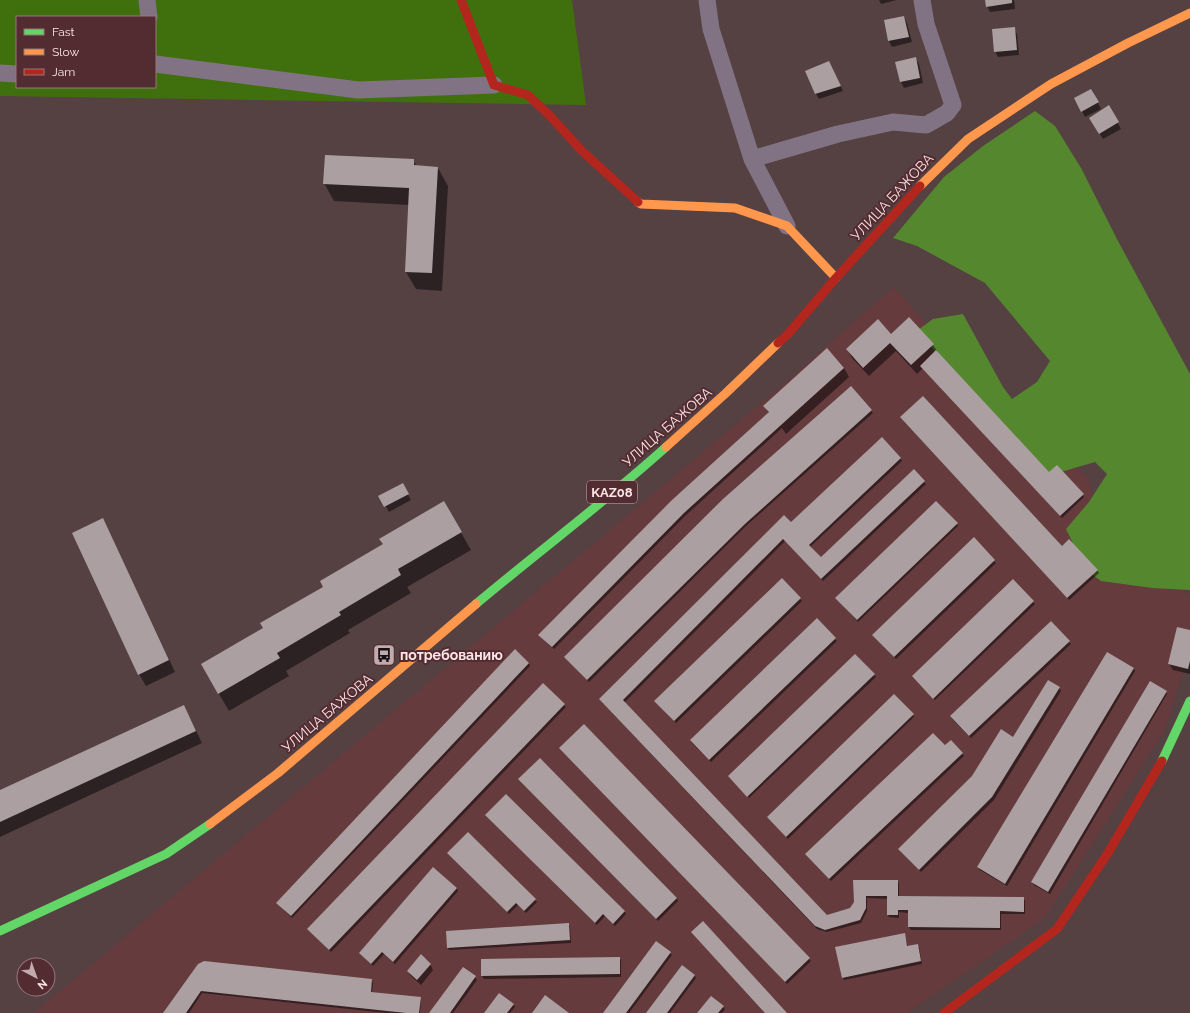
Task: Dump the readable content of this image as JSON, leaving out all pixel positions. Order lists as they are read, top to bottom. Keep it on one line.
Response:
{"streets":{"main road":["УЛИЦА БАЖОВА","KAZ08"]},"places":{"bus stop":["потребованию"]},"legend":["Fast","Slow","Jam"],"north":"bottom right"}
